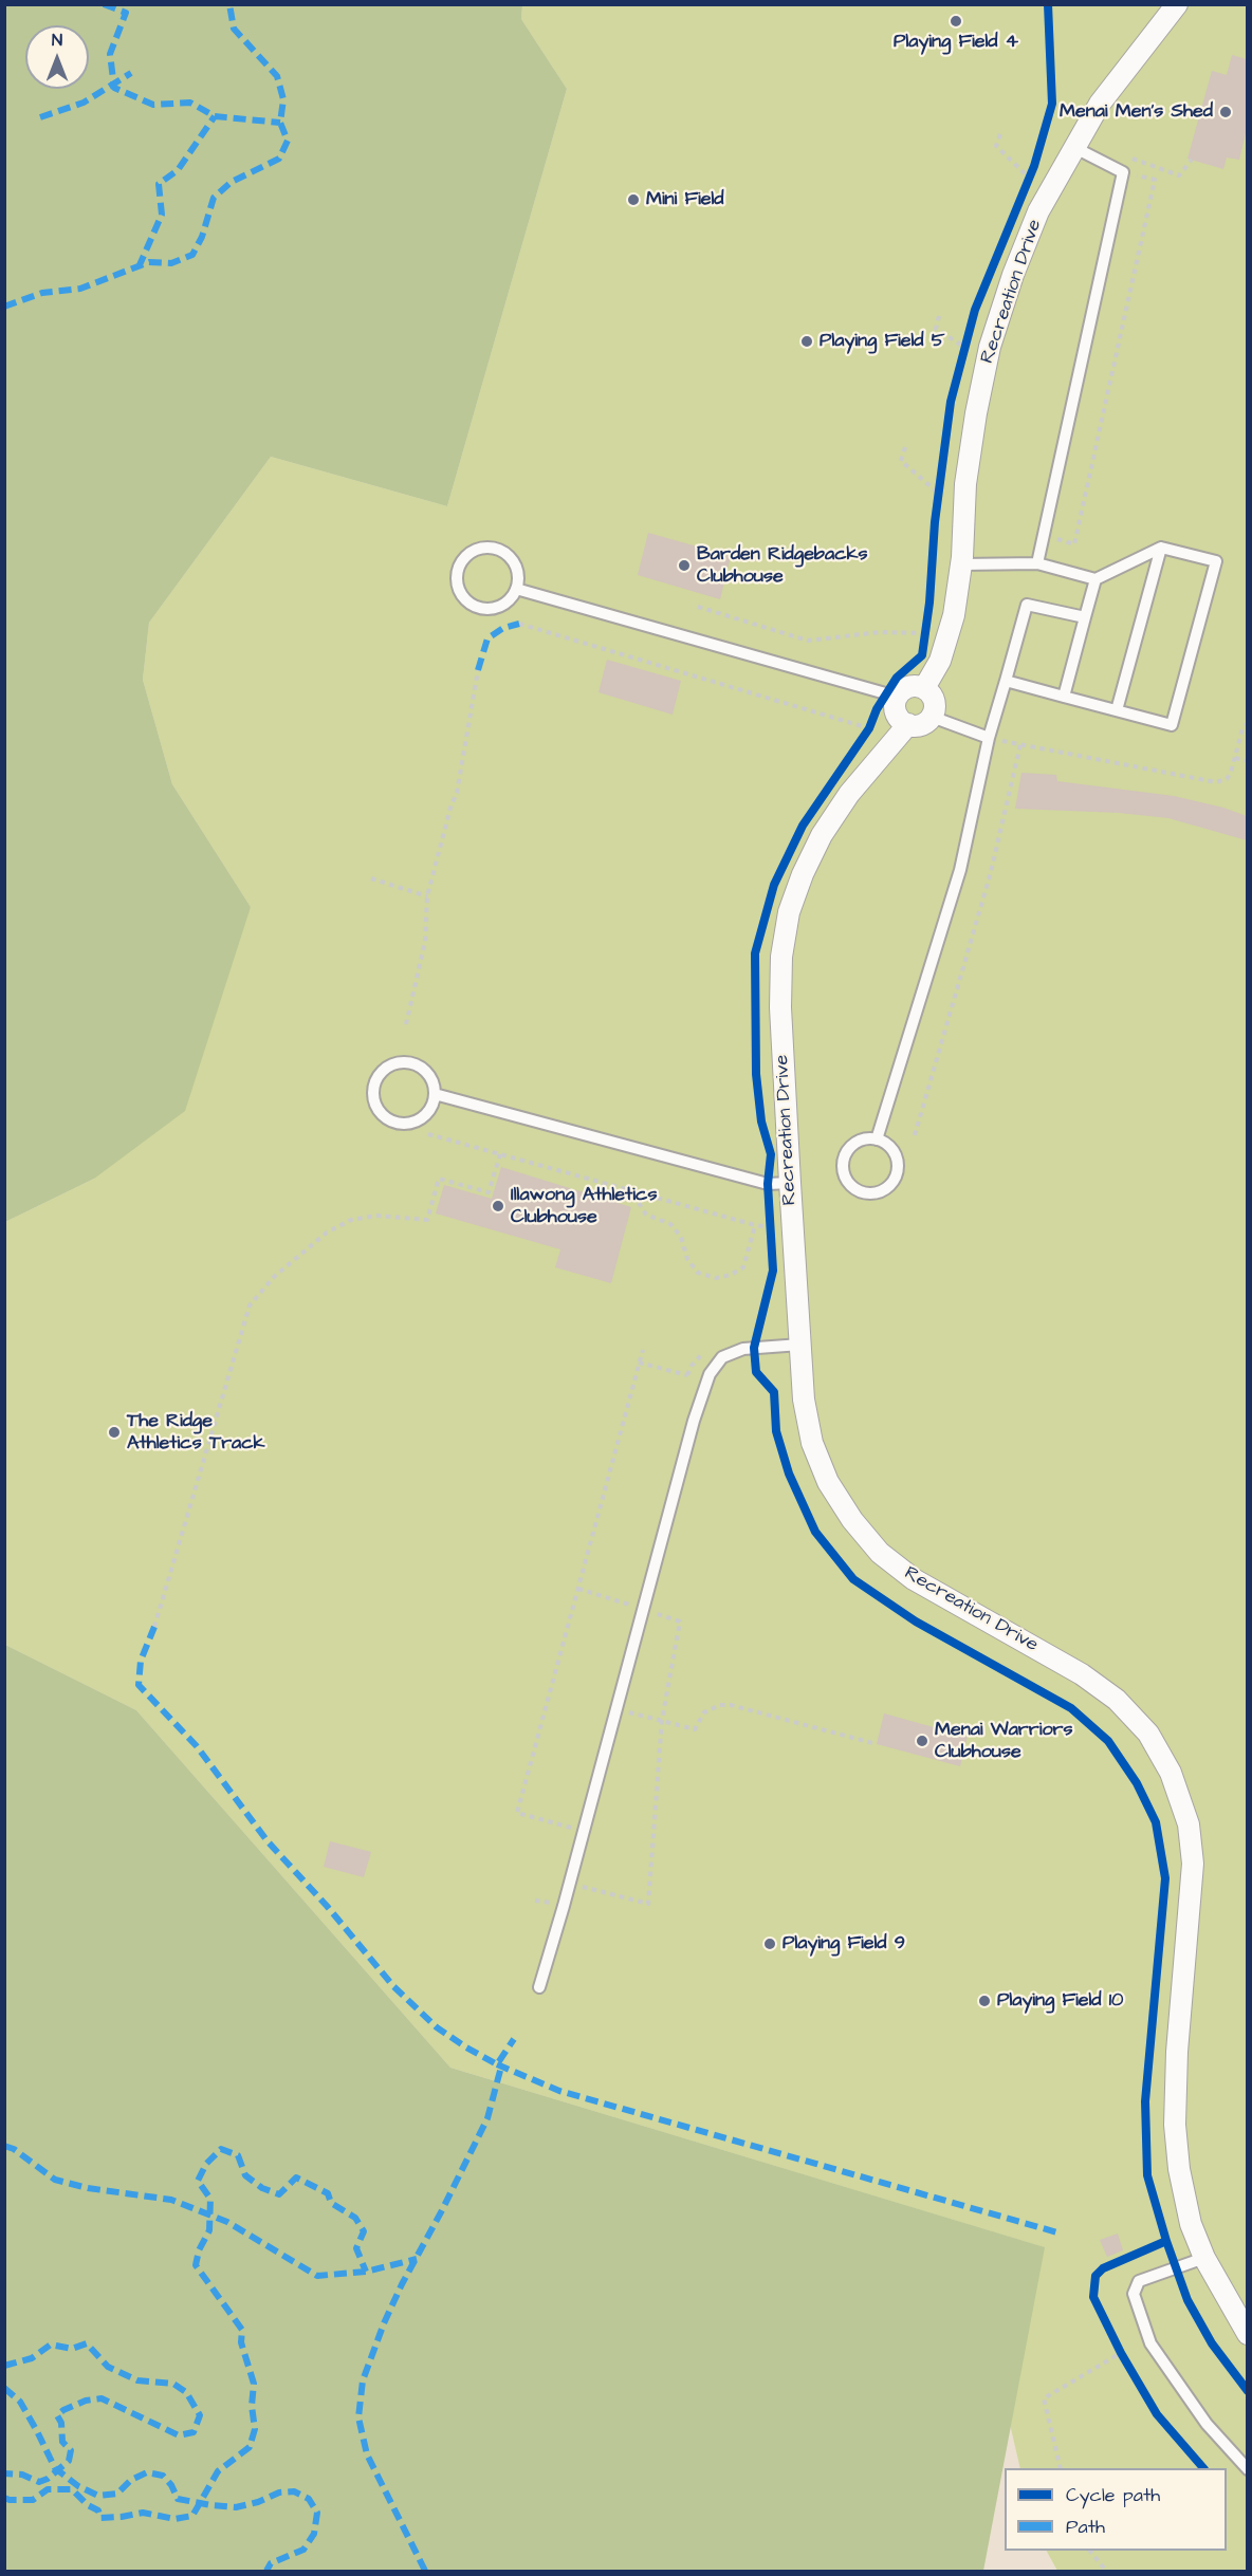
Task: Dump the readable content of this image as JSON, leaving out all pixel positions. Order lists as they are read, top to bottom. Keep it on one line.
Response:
{"streets":{"street":["Recreation Drive"]},"places":["Playing Field 4","Menai Men's Shed","Mini Field","Playing Field 5","Barden Ridgebacks Clubhouse","Illawong Athletics Clubhouse","The Ridge Athletics Track","Menai Warriors Clubhouse","Playing Field 9","Playing Field 10"],"legend":["Cycle path","Path"],"north":"top"}
